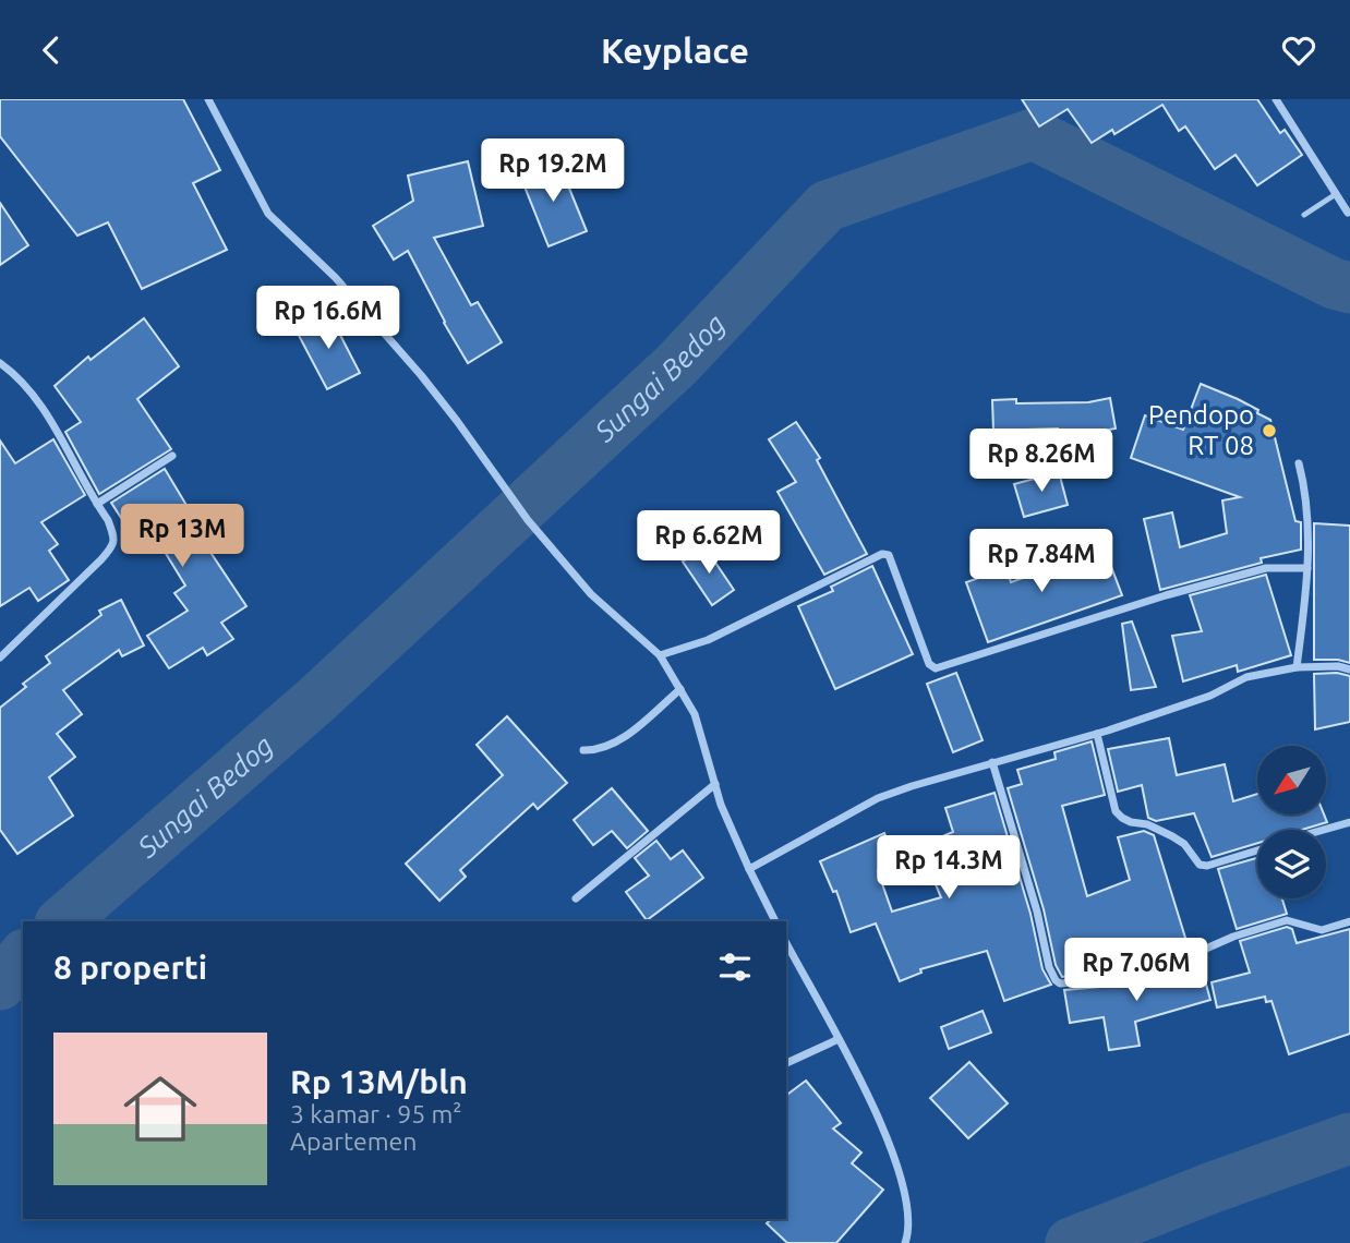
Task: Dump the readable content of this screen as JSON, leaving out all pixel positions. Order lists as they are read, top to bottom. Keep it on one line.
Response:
{"water":["Sungai Bedog"],"places":["Pendopo RT 08"],"north":"bottom left","page":{"header":"Keyplace","price":["Rp 19.2M","Rp 16.6M","Rp 8.26M","Rp 13M","Rp 6.62M","Rp 7.84M","Rp 14.3M","Rp 7.06M"],"heading":"8 properti","list":[{"name":"Rp 13M/bln","note":"3 kamar · 95 m² · Apartemen"}]}}
